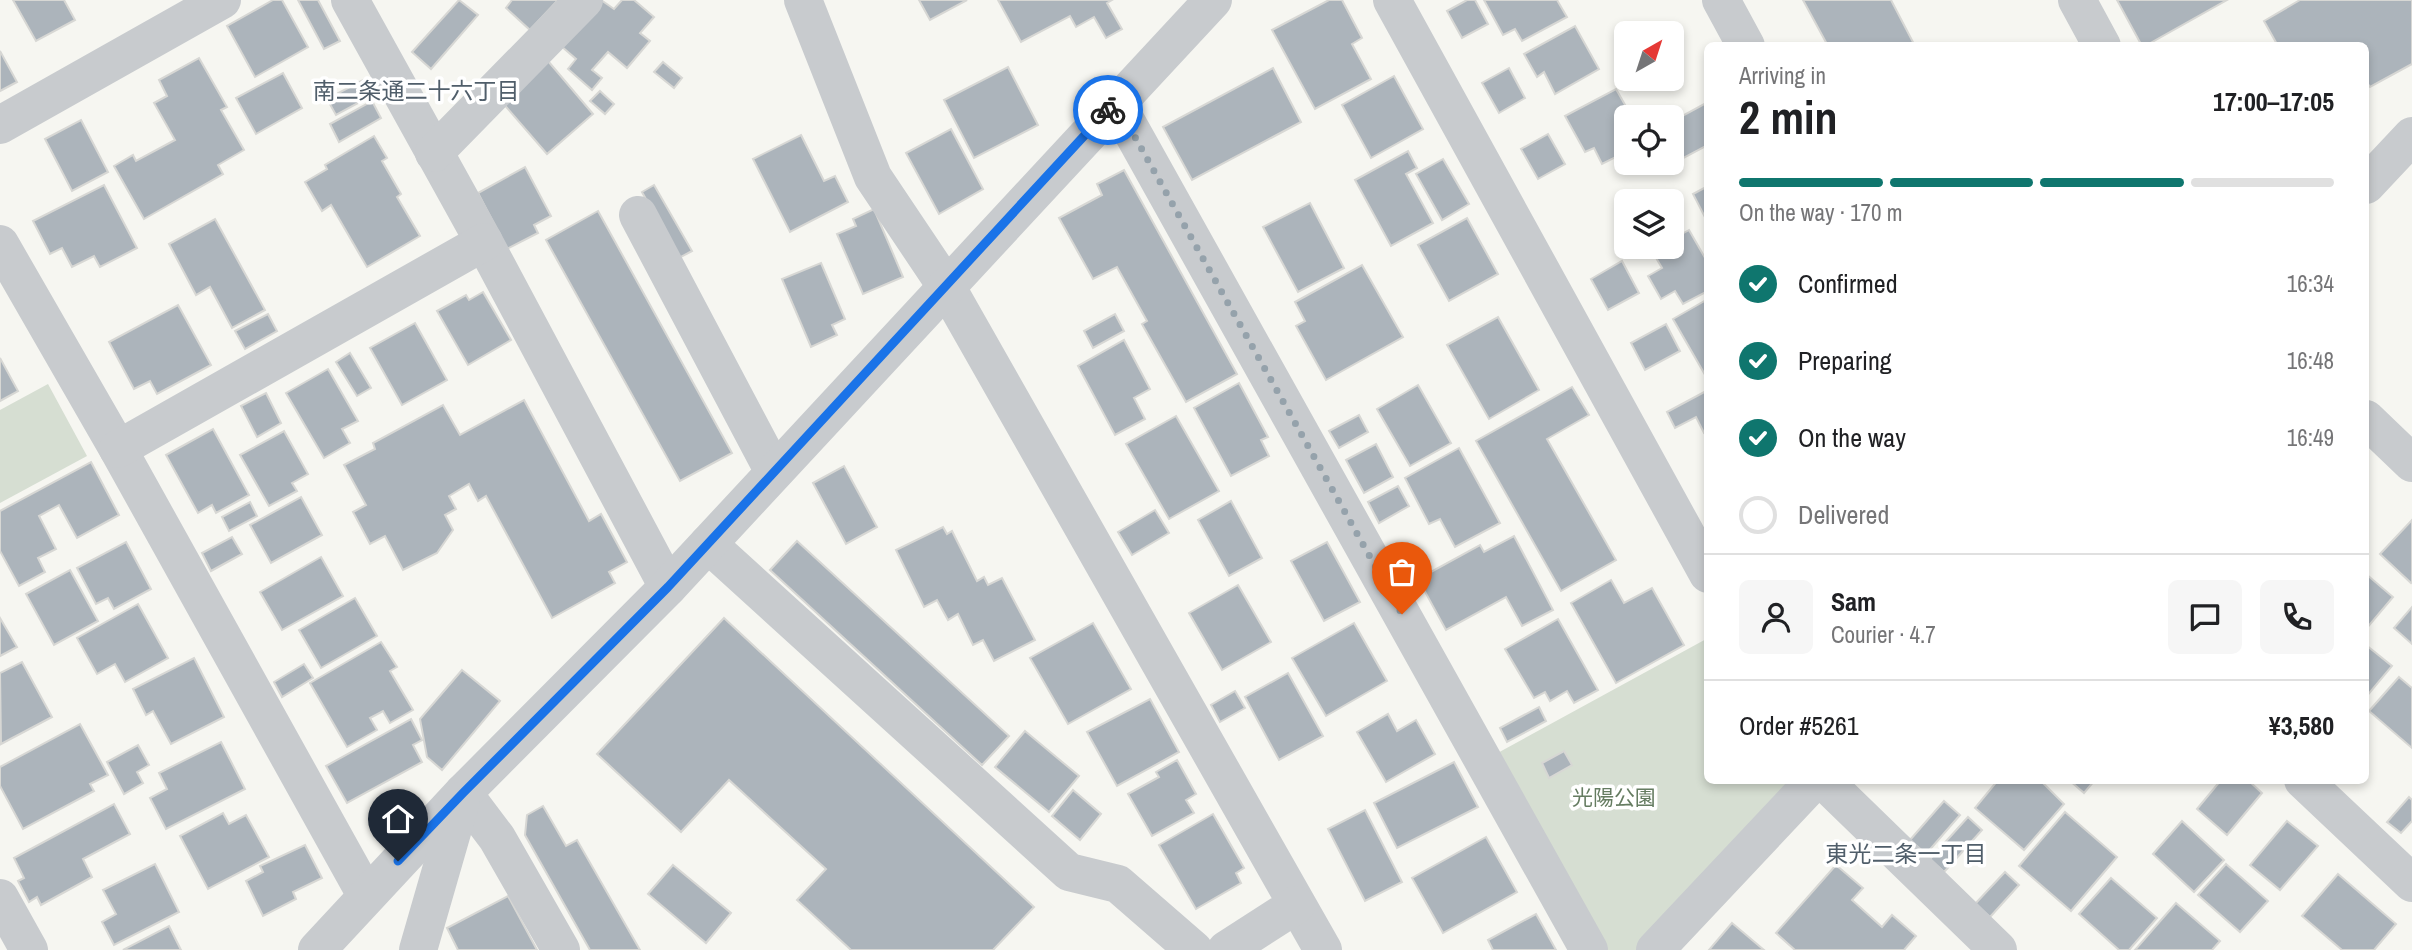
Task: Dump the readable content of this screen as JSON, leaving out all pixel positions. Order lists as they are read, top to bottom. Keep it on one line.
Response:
{"districts":["南二条通二十六丁目","東光二条一丁目"],"parks":["光陽公園"],"north":"top right","page":{"heading":["2 min","Arriving in","17:00–17:05"],"panel":["Sam","Courier · 4.7","Order #5261","¥3,580"],"bar":"On the way · 170 m","list":[["Confirmed","16:34"],["Preparing","16:48"],["On the way","16:49"],"Delivered"]}}
